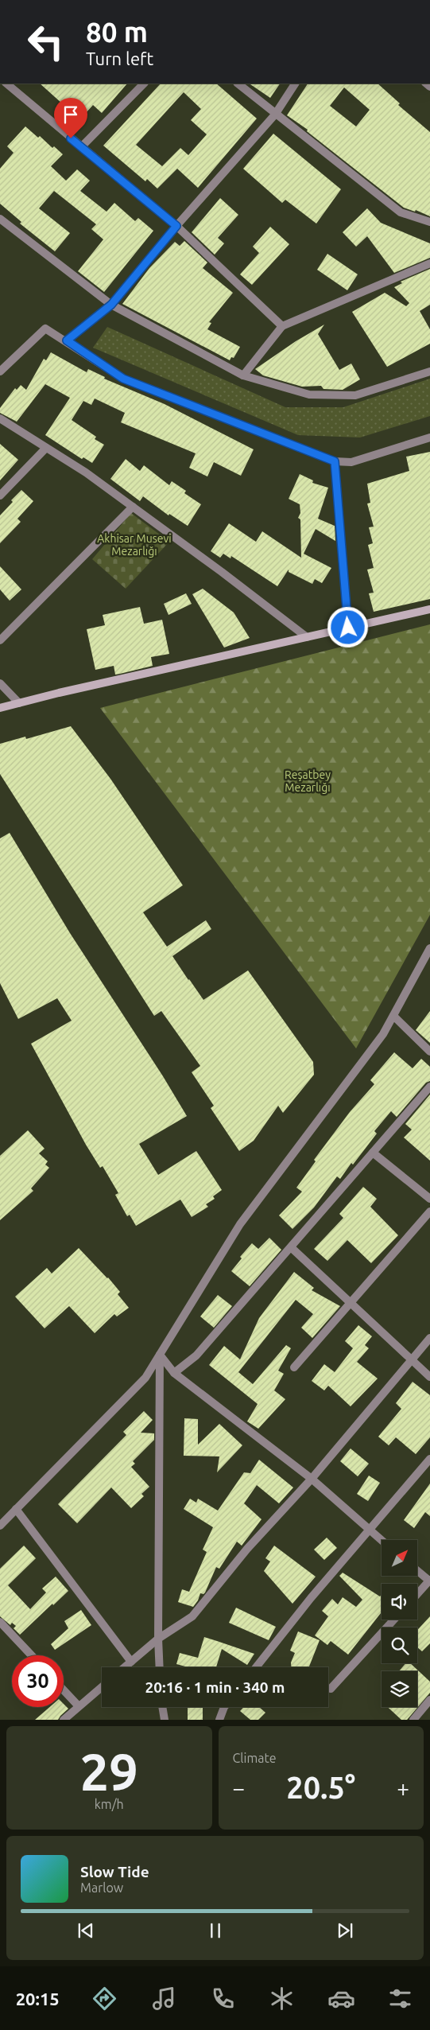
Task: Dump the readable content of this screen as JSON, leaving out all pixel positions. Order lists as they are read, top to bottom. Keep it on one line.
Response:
{"parks":["Akhisar Musevi Mezarlığı","Reşatbey Mezarlığı"],"north":"top right","page":{"turn":["80 m","Turn left"],"limit":"30","trip":"20:16 · 1 min · 340 m","tile":[["29","km/h"],"Climate"],"heat":["−","20.5°","+"],"song":["Slow Tide","Marlow"],"tabs":"20:15"}}
